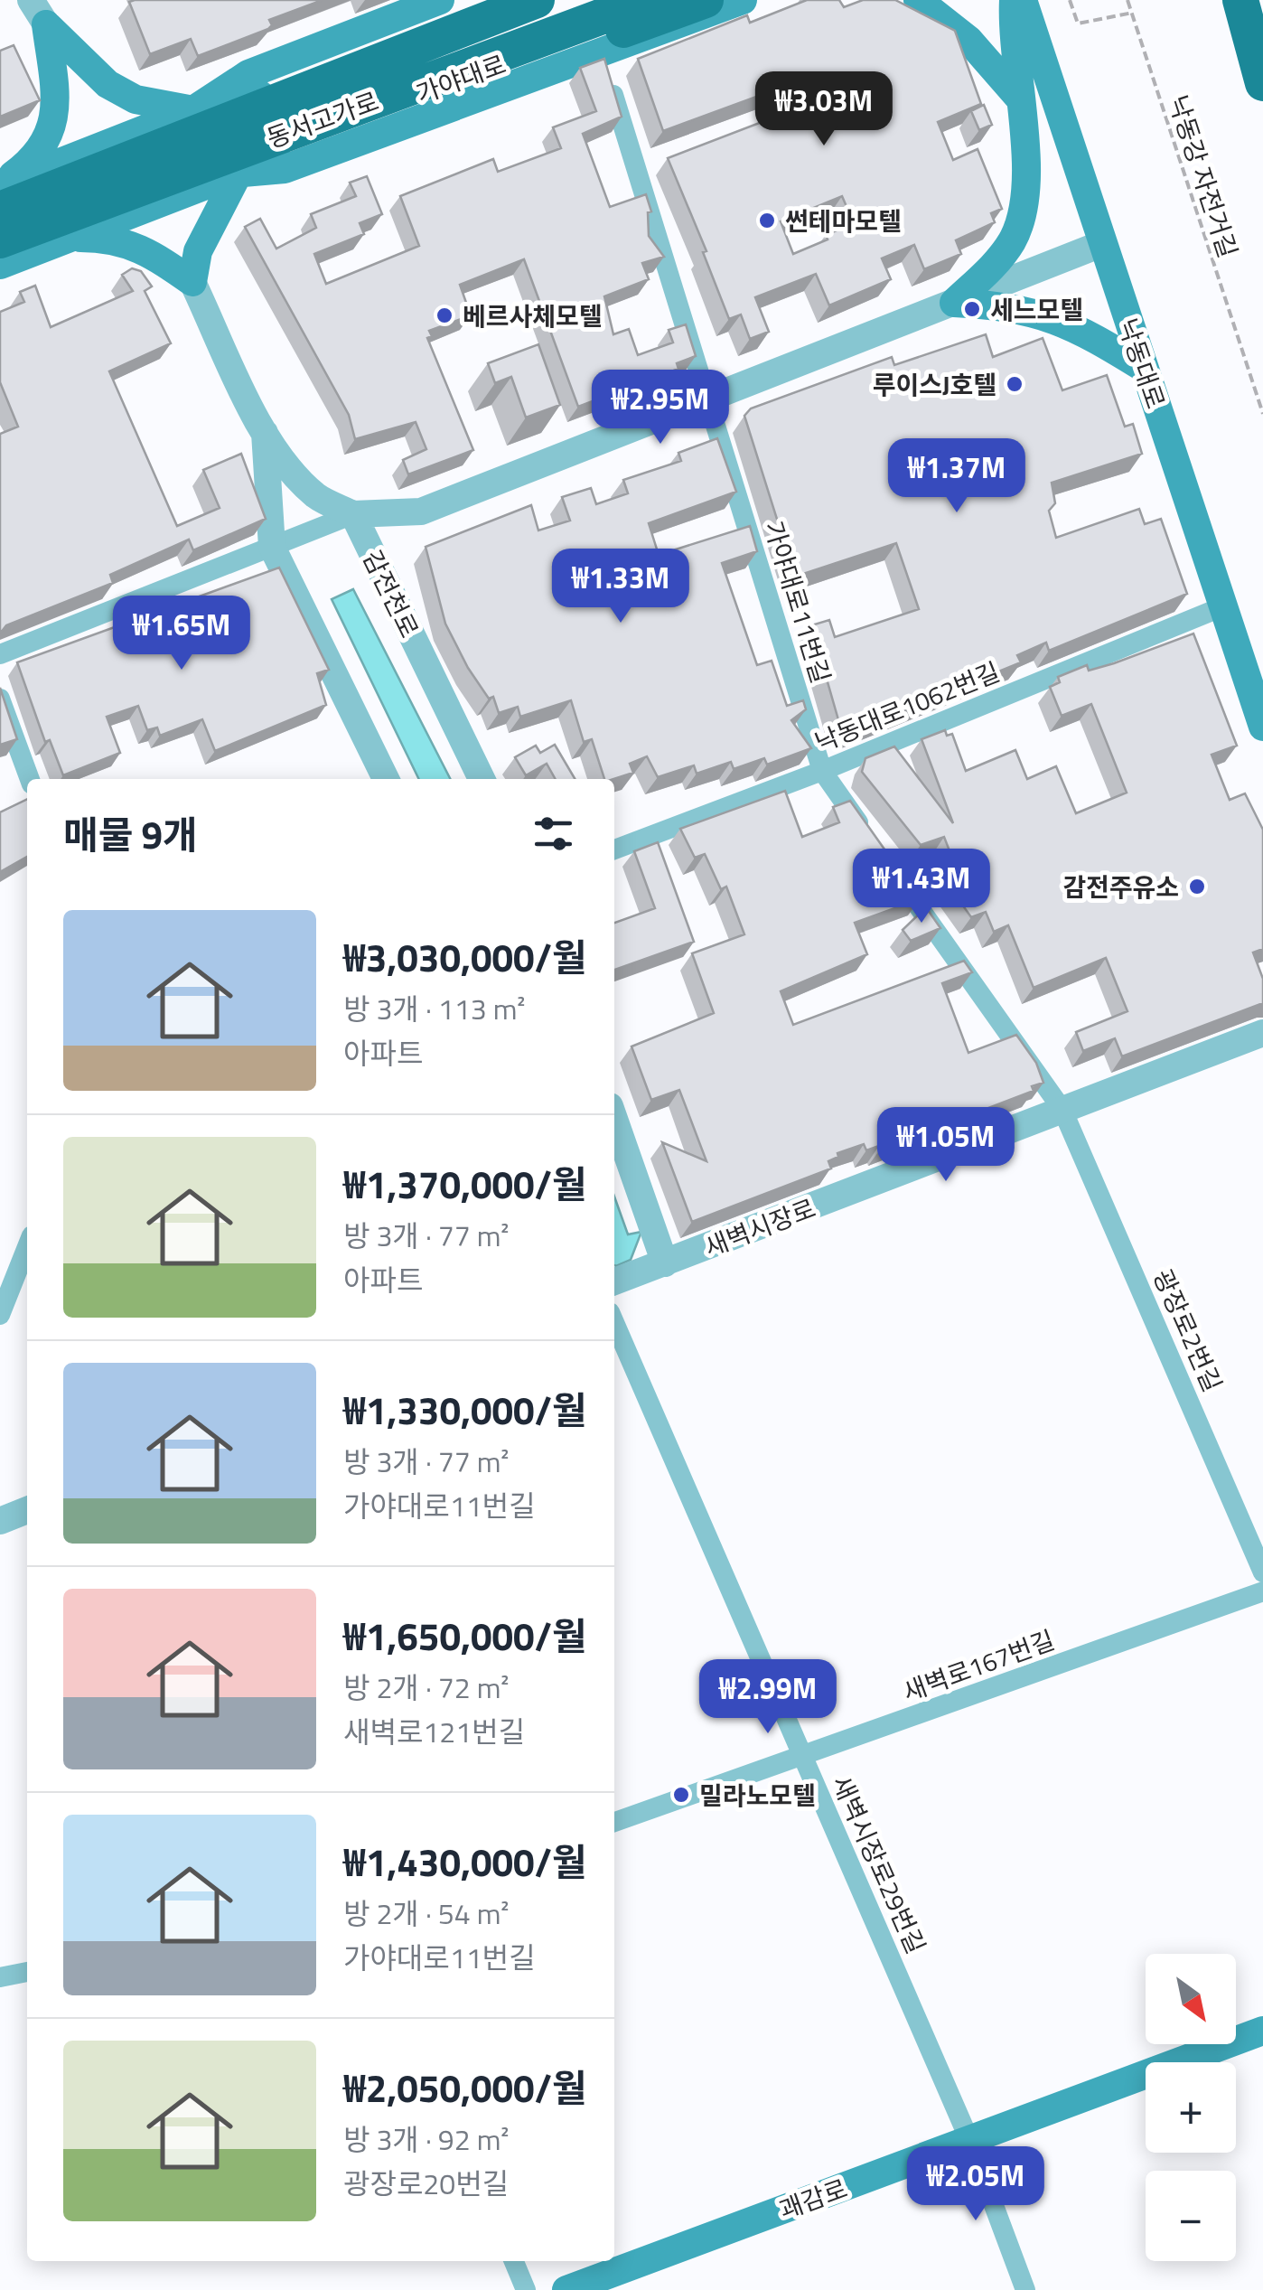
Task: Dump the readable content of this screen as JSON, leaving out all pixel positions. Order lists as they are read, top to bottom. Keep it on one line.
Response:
{"streets":{"highway":["동서고가로"],"main road":["가야대로","낙동대로","괘감로"],"street":["감전천로","가야대로11번길","낙동대로1062번길","새벽시장로","광장로2번길","새벽로167번길","새벽시장로29번길"],"path":["낙동강 자전거길"]},"crossings":[["낙동대로","낙동대로1062번길"],["가야대로11번길","낙동대로1062번길"],["새벽시장로","광장로2번길"],["새벽로167번길","새벽시장로29번길"],["새벽시장로29번길","괘감로"]],"places":["썬테마모텔","세느모텔","베르사체모텔","루이스J호텔","감전주유소","밀라노모텔"],"north":"bottom right","page":{"price":["₩3.03M","₩2.95M","₩1.37M","₩1.33M","₩1.65M","₩1.43M","₩1.05M","₩2.99M","₩2.05M"],"heading":"매물 9개","list":[{"name":"₩3,030,000/월","note":"방 3개 · 113 m² · 아파트"},{"name":"₩1,370,000/월","note":"방 3개 · 77 m² · 아파트"},{"name":"₩1,330,000/월","note":"방 3개 · 77 m² · 가야대로11번길"},{"name":"₩1,650,000/월","note":"방 2개 · 72 m² · 새벽로121번길"},{"name":"₩1,430,000/월","note":"방 2개 · 54 m² · 가야대로11번길"},{"name":"₩2,050,000/월","note":"방 3개 · 92 m² · 광장로20번길"}],"map_buttons":["+","−"]}}
